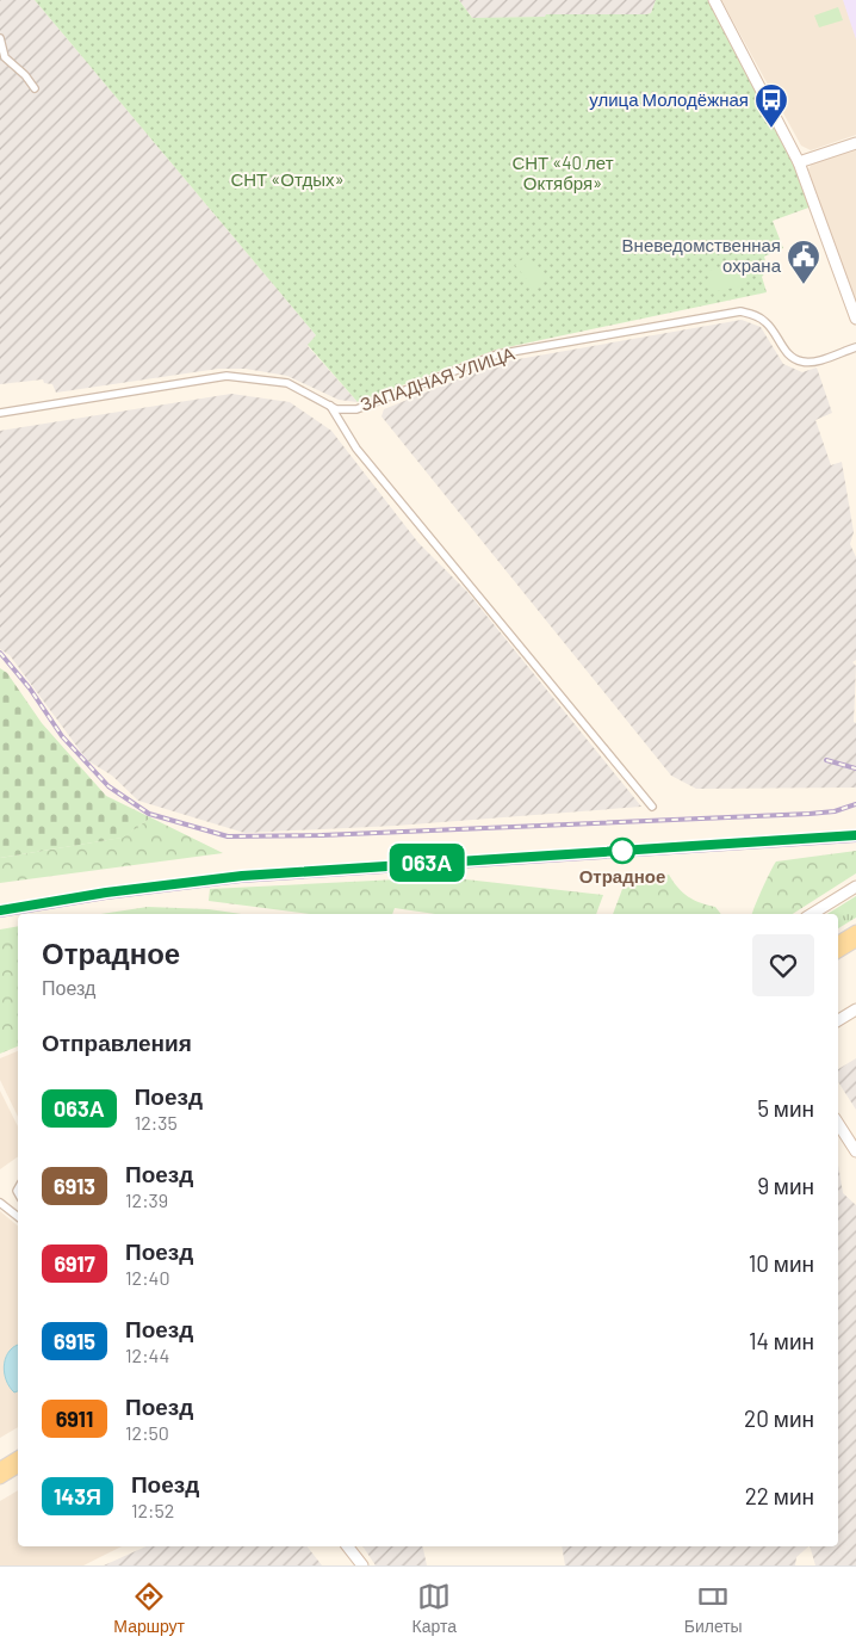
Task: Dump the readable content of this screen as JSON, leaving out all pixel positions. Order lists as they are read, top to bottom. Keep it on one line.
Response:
{"streets":{"street":["ЗАПАДНАЯ УЛИЦА"]},"parks":["СНТ «40 лет Октября»","СНТ «Отдых»"],"places":{"bus stop":["улица Молодёжная"],"public building":["Вневедомственная охрана"],"other":["Отрадное"]},"page":{"on_map":"063А","heading":[["Отрадное","Поезд"],"Отправления"],"list":[{"mark":"063А","name":"Поезд","note":"12:35","value":"5 мин"},{"mark":"6913","name":"Поезд","note":"12:39","value":"9 мин"},{"mark":"6917","name":"Поезд","note":"12:40","value":"10 мин"},{"mark":"6915","name":"Поезд","note":"12:44","value":"14 мин"},{"mark":"6911","name":"Поезд","note":"12:50","value":"20 мин"},{"mark":"143Я","name":"Поезд","note":"12:52","value":"22 мин"}],"tabs":["Маршрут","Карта","Билеты"]}}
